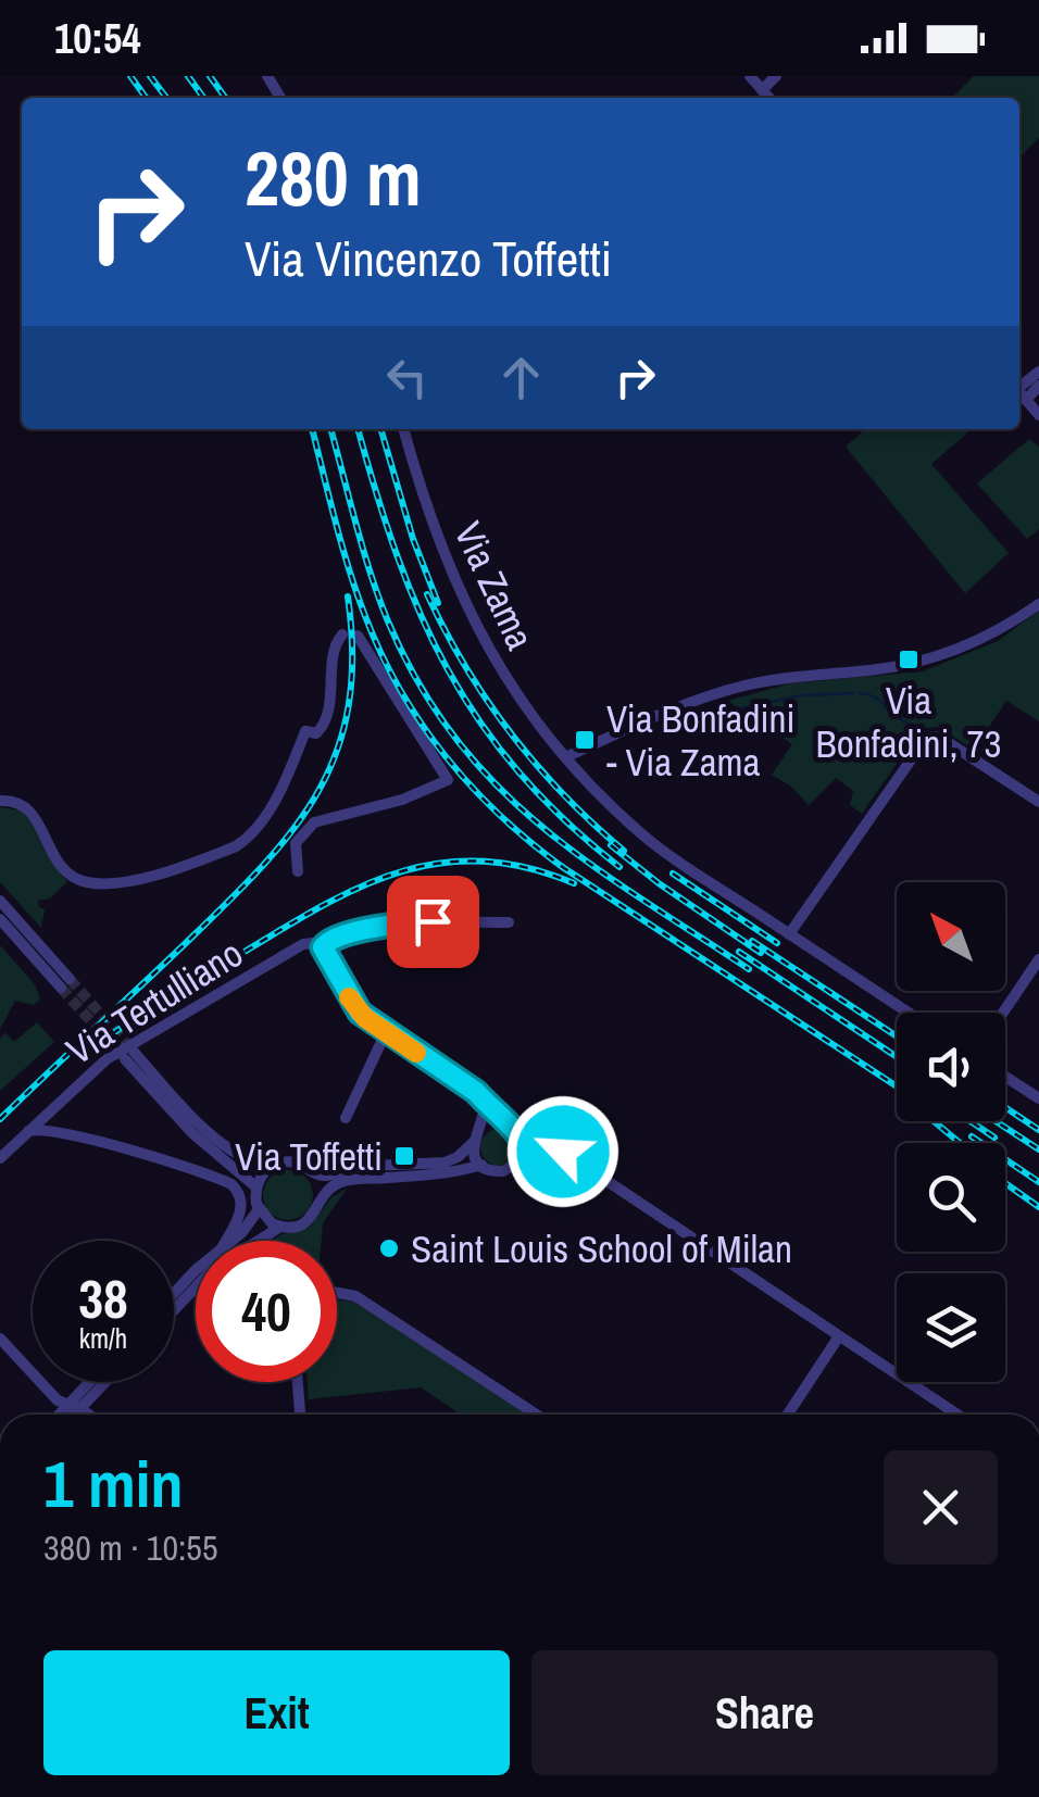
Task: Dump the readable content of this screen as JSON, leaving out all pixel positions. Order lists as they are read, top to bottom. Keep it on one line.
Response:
{"streets":{"street":["Via Zama","Via Tertulliano"]},"places":{"transit":["Via Bonfadini, 73","Via Bonfadini - Via Zama","Via Toffetti"],"other":["Saint Louis School of Milan"]},"north":"top left","page":{"status":"10:54","turn":["280 m","Via Vincenzo Toffetti"],"speed":"38 km/h","limit":"40","heading":["1 min","380 m · 10:55"],"buttons":["Exit","Share"]}}
